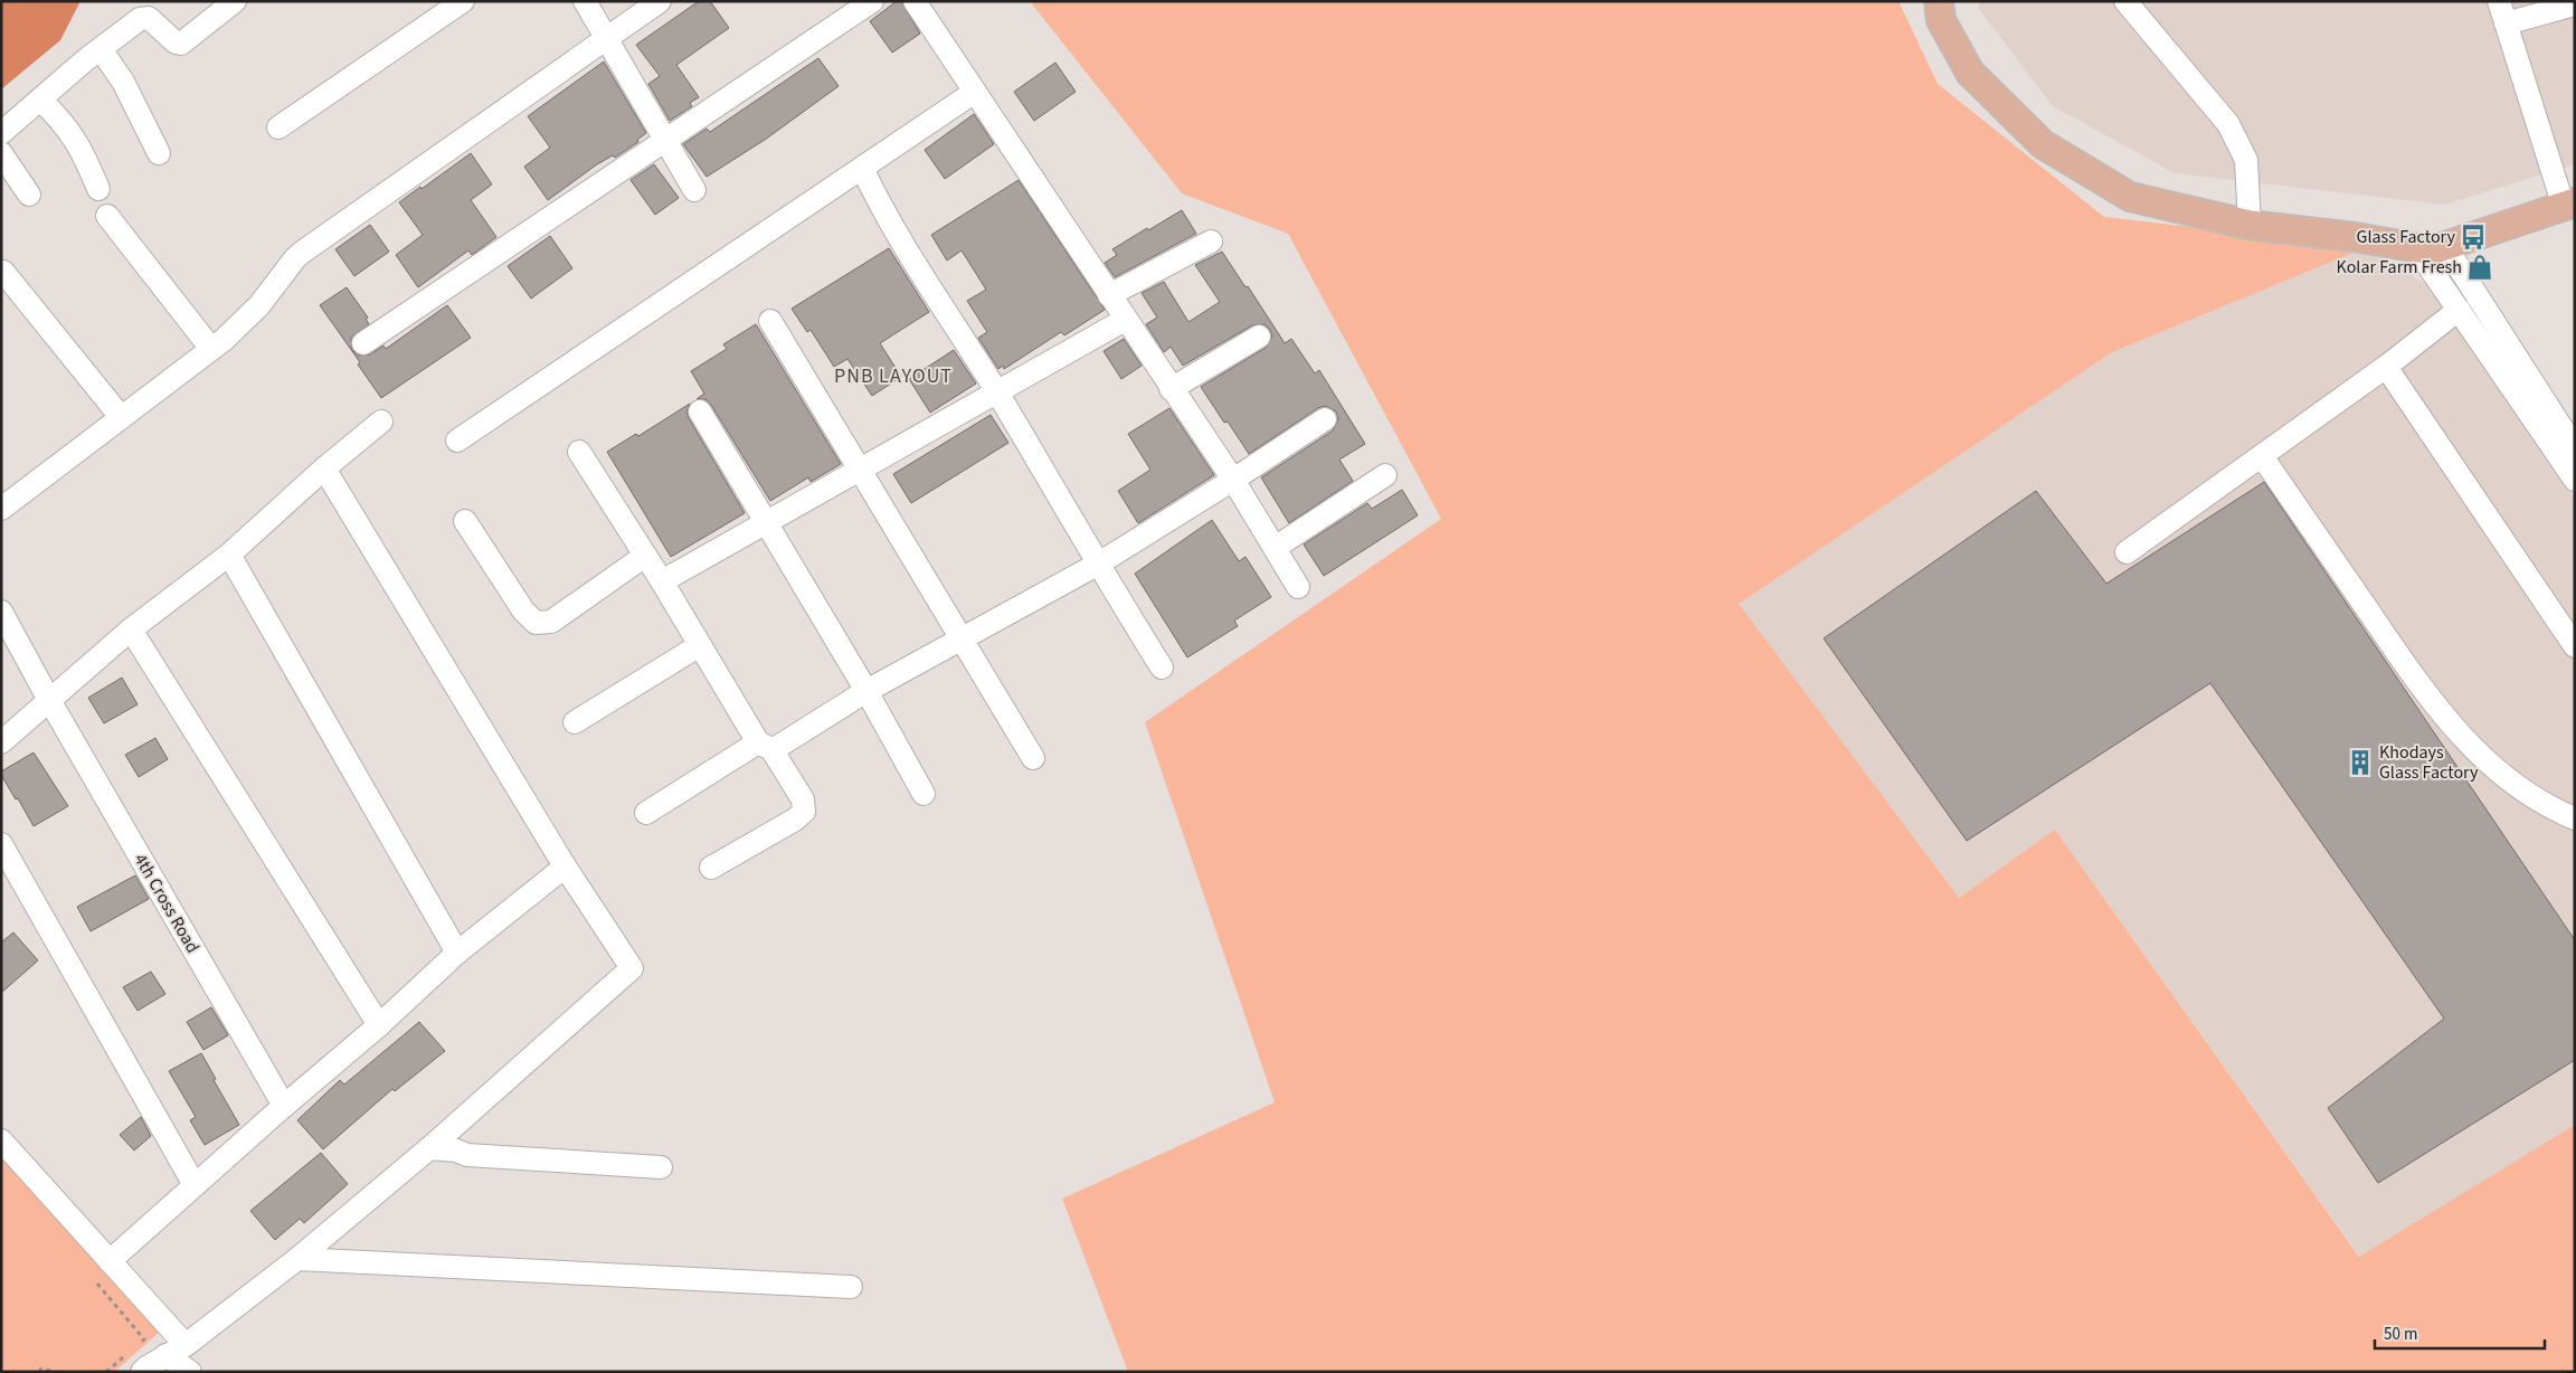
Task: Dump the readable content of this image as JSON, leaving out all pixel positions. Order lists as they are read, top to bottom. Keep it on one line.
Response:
{"streets":{"street":["4th Cross Road"]},"districts":["PNB LAYOUT"],"places":{"bus stop":["Glass Factory"],"shop":["Kolar Farm Fresh"],"building":["Khodays Glass Factory"]},"scale_bar":"50 m"}
